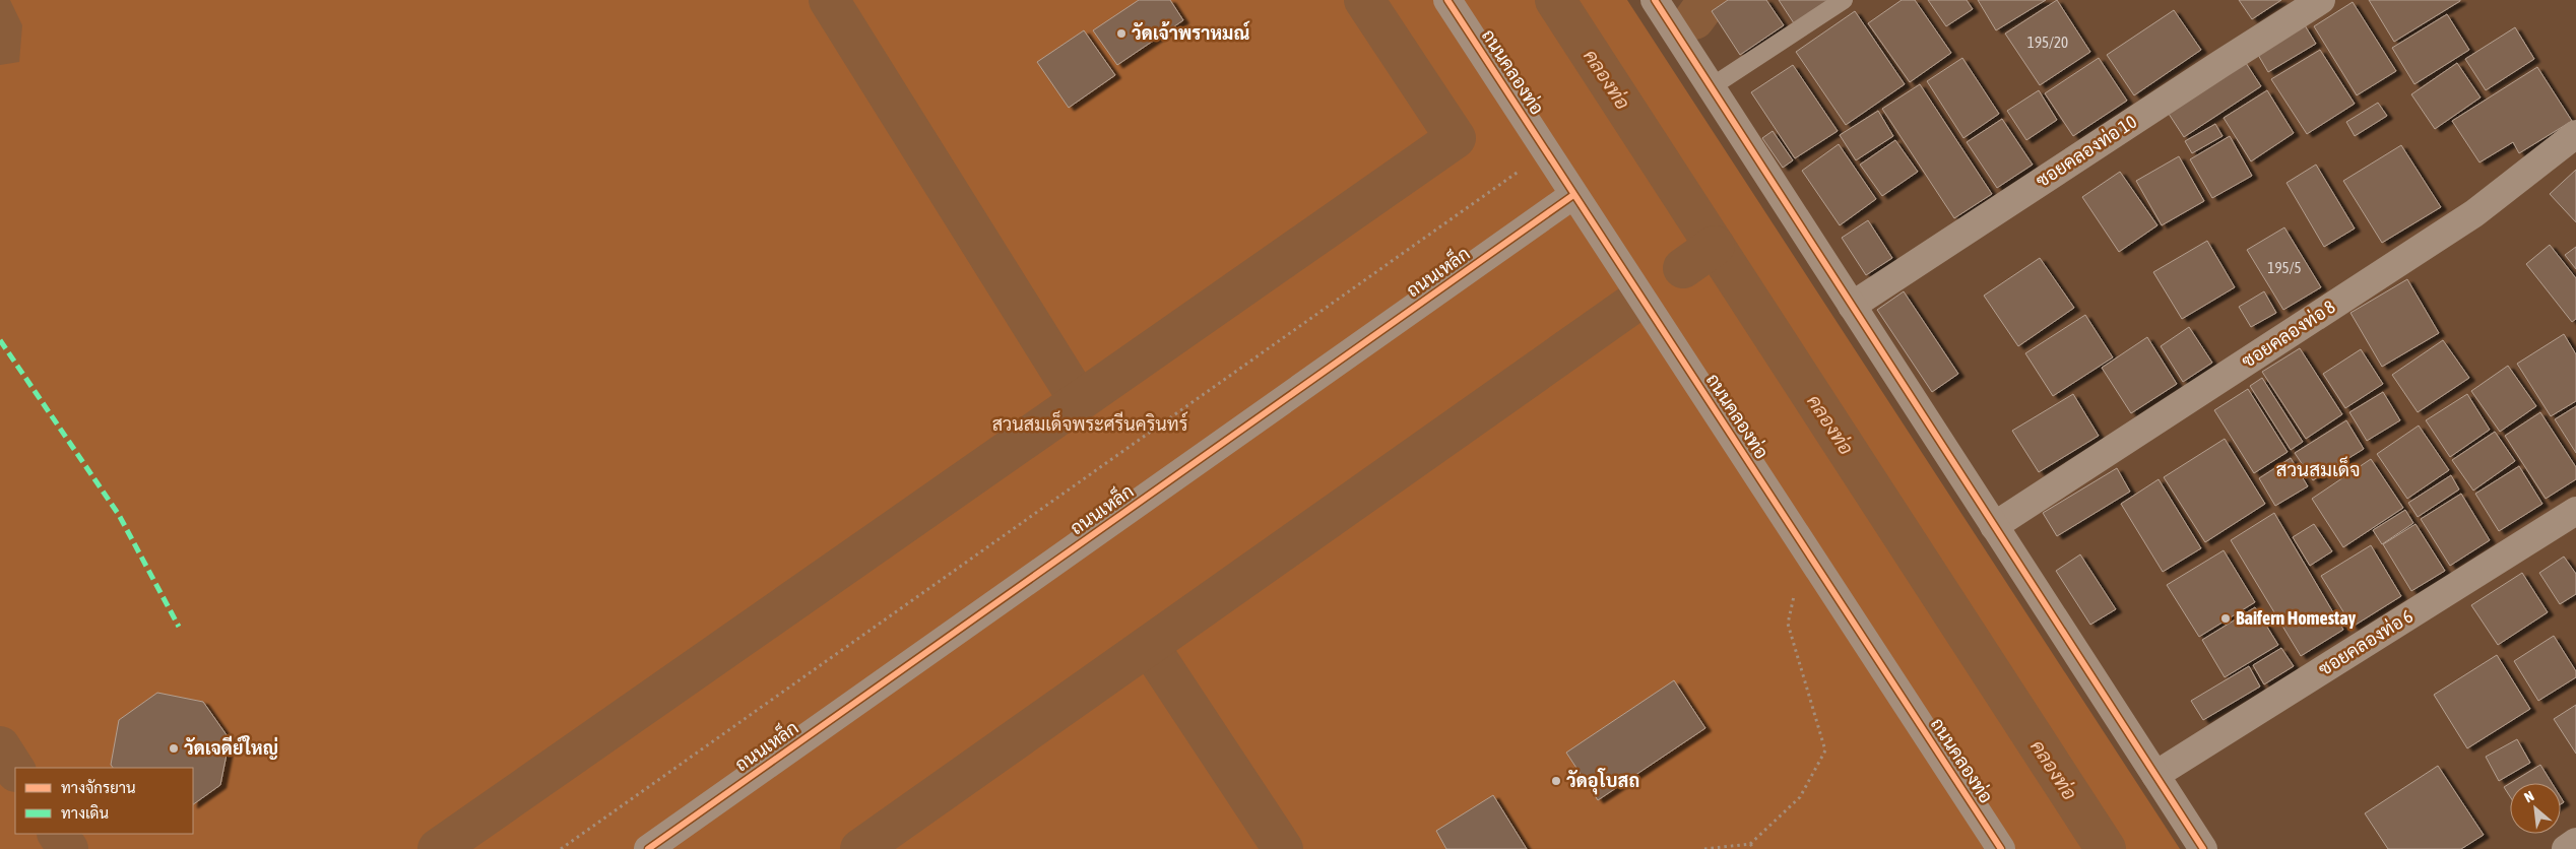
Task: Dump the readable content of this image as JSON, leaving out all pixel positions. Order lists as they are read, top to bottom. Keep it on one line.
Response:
{"streets":{"street":["ถนนคลองท่อ","ซอยคลองท่อ 10","ถนนเหล็ก","ซอยคลองท่อ 8","ซอยคลองท่อ 6"]},"crossings":[["ถนนคลองท่อ","ถนนเหล็ก"]],"districts":["สวนสมเด็จ"],"water":["คลองท่อ"],"parks":["สวนสมเด็จพระศรีนครินทร์"],"places":["วัดเจ้าพราหมณ์","Baifern Homestay","วัดเจดีย์ใหญ่","วัดอุโบสถ"],"house_numbers":["195/20","195/5"],"legend":["ทางจักรยาน","ทางเดิน"],"north":"top left"}
